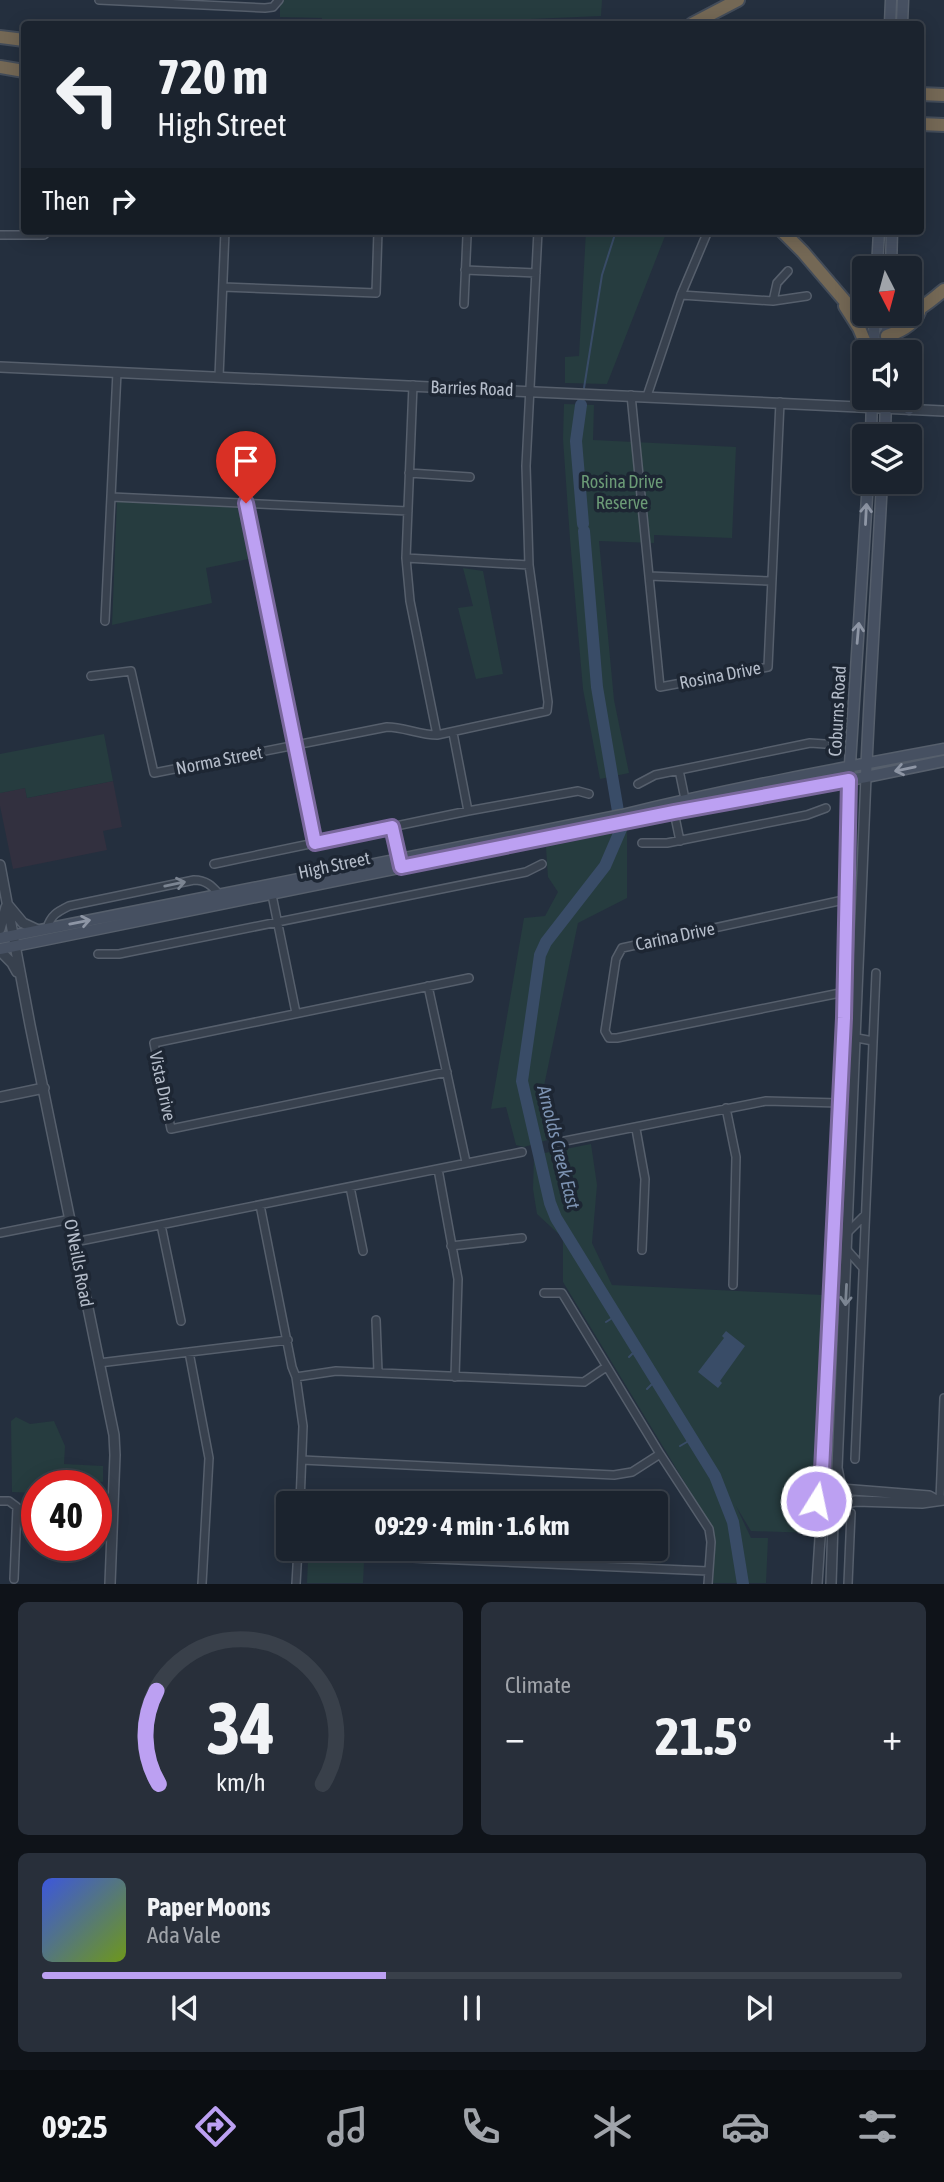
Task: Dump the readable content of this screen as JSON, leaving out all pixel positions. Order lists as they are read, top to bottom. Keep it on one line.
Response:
{"streets":{"main road":["Coburns Road","High Street"],"street":["Barries Road","Rosina Drive","Norma Street","Carina Drive","Vista Drive","O'Neills Road"]},"crossings":[["Barries Road","Rosina Drive"],["Coburns Road","High Street"],["Coburns Road","Carina Drive"],["High Street","O'Neills Road"]],"water":["Arnolds Creek East"],"parks":["Rosina Drive Reserve"],"north":"bottom","page":{"turn":["720 m","High Street"],"then":"Then","limit":"40","trip":"09:29 · 4 min · 1.6 km","tile":"Climate","heat":["−","21.5°","+"],"song":["Paper Moons","Ada Vale"],"tabs":"09:25","gauge":["34","km/h"]}}
